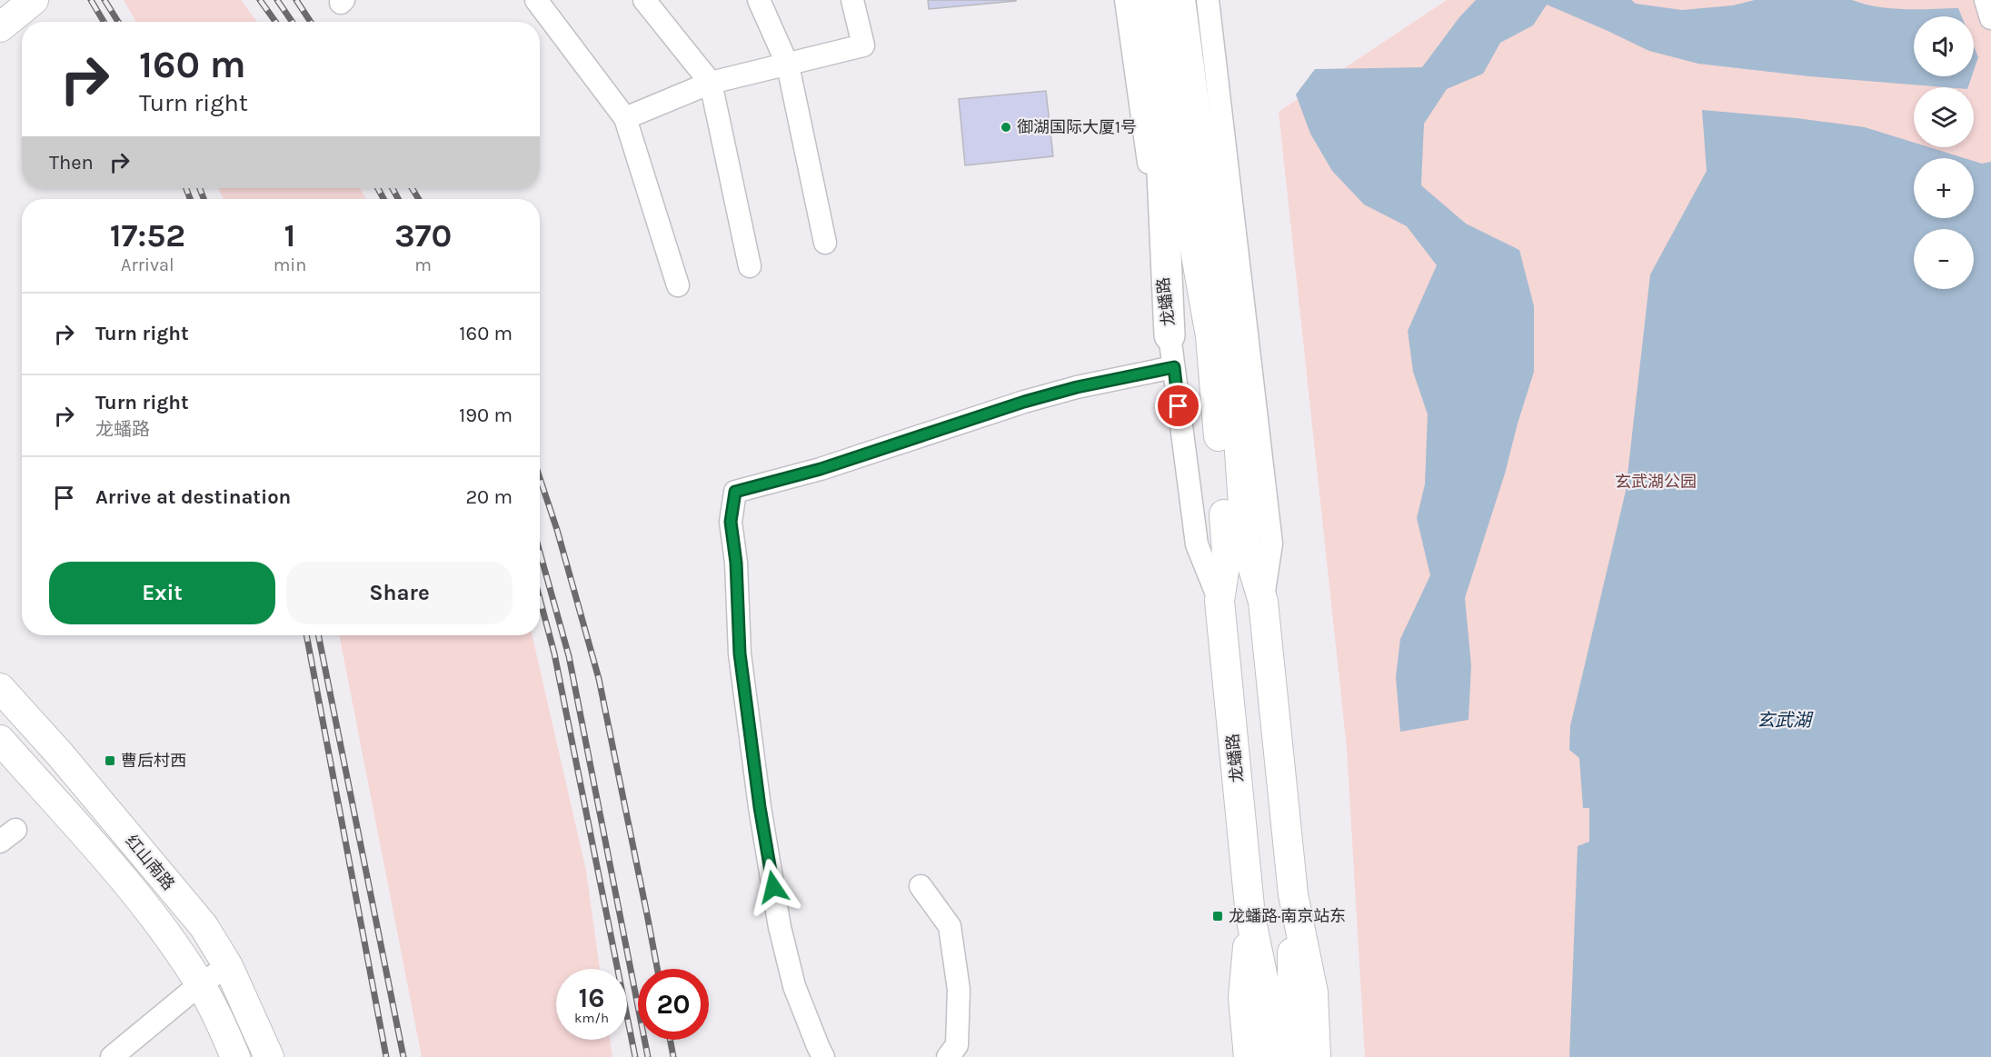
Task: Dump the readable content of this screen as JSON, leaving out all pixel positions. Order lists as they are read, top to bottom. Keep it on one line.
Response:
{"streets":{"main road":["龙蟠路","红山南路"]},"water":["玄武湖"],"parks":["玄武湖公园"],"places":{"other":["御湖国际大厦1号"],"transit":["曹后村西","龙蟠路·南京站东"]},"page":{"map_buttons":["+","−"],"turn":["160 m","Turn right"],"then":"Then","eta":["17:52","Arrival","1","min","370","m"],"list":[{"name":"Turn right","value":"160 m"},{"name":"Turn right","note":"龙蟠路","value":"190 m"},{"name":"Arrive at destination","value":"20 m"}],"buttons":["Exit","Share"],"speed":"16 km/h","limit":"20"}}
